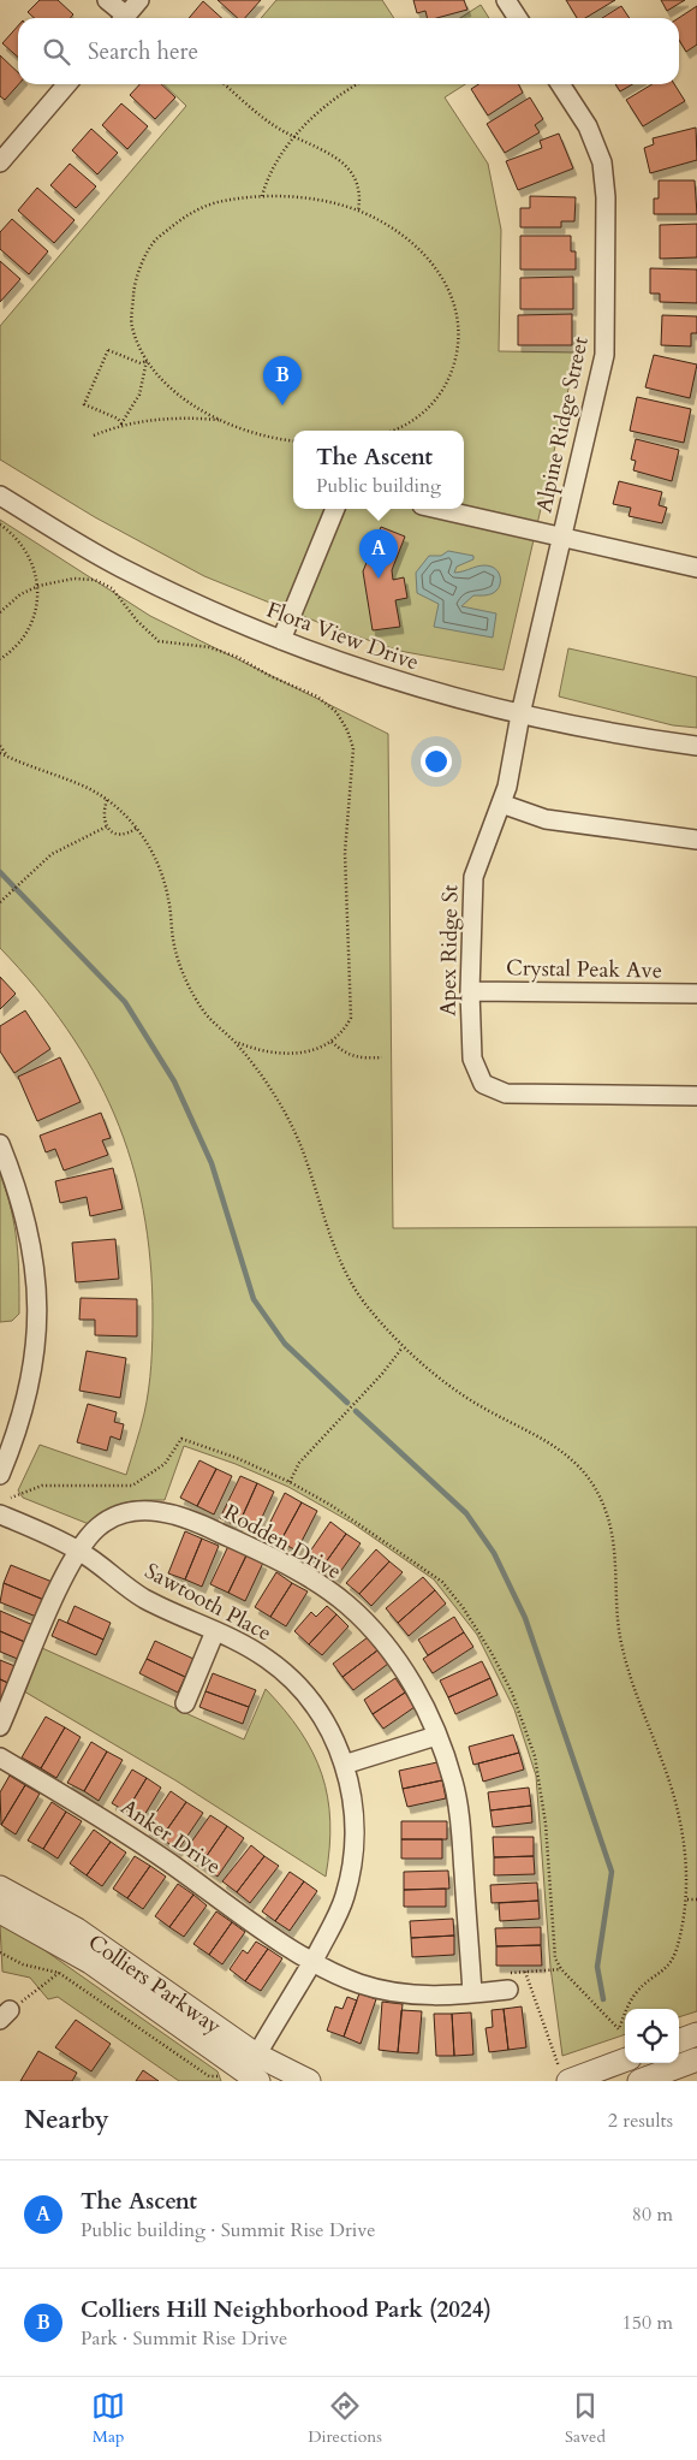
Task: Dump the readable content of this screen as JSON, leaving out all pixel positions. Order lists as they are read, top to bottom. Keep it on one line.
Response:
{"streets":{"street":["Alpine Ridge Street","Flora View Drive","Apex Ridge St","Crystal Peak Ave","Rodden Drive","Sawtooth Place","Anker Drive","Colliers Parkway"]},"crossings":[["Alpine Ridge Street","Flora View Drive"],["Alpine Ridge Street","Apex Ridge St"],["Flora View Drive","Apex Ridge St"],["Apex Ridge St","Crystal Peak Ave"],["Rodden Drive","Sawtooth Place"],["Rodden Drive","Anker Drive"],["Sawtooth Place","Anker Drive"],["Sawtooth Place","Colliers Parkway"]],"page":{"search":"Search here","pins":["B","A"],"popup":["The Ascent","Public building"],"heading":["Nearby","2 results"],"list":[{"mark":"A","name":"The Ascent","note":"Public building · Summit Rise Drive","value":"80 m"},{"mark":"B","name":"Colliers Hill Neighborhood Park (2024)","note":"Park · Summit Rise Drive","value":"150 m"}],"nav":["Map","Directions","Saved"]}}
